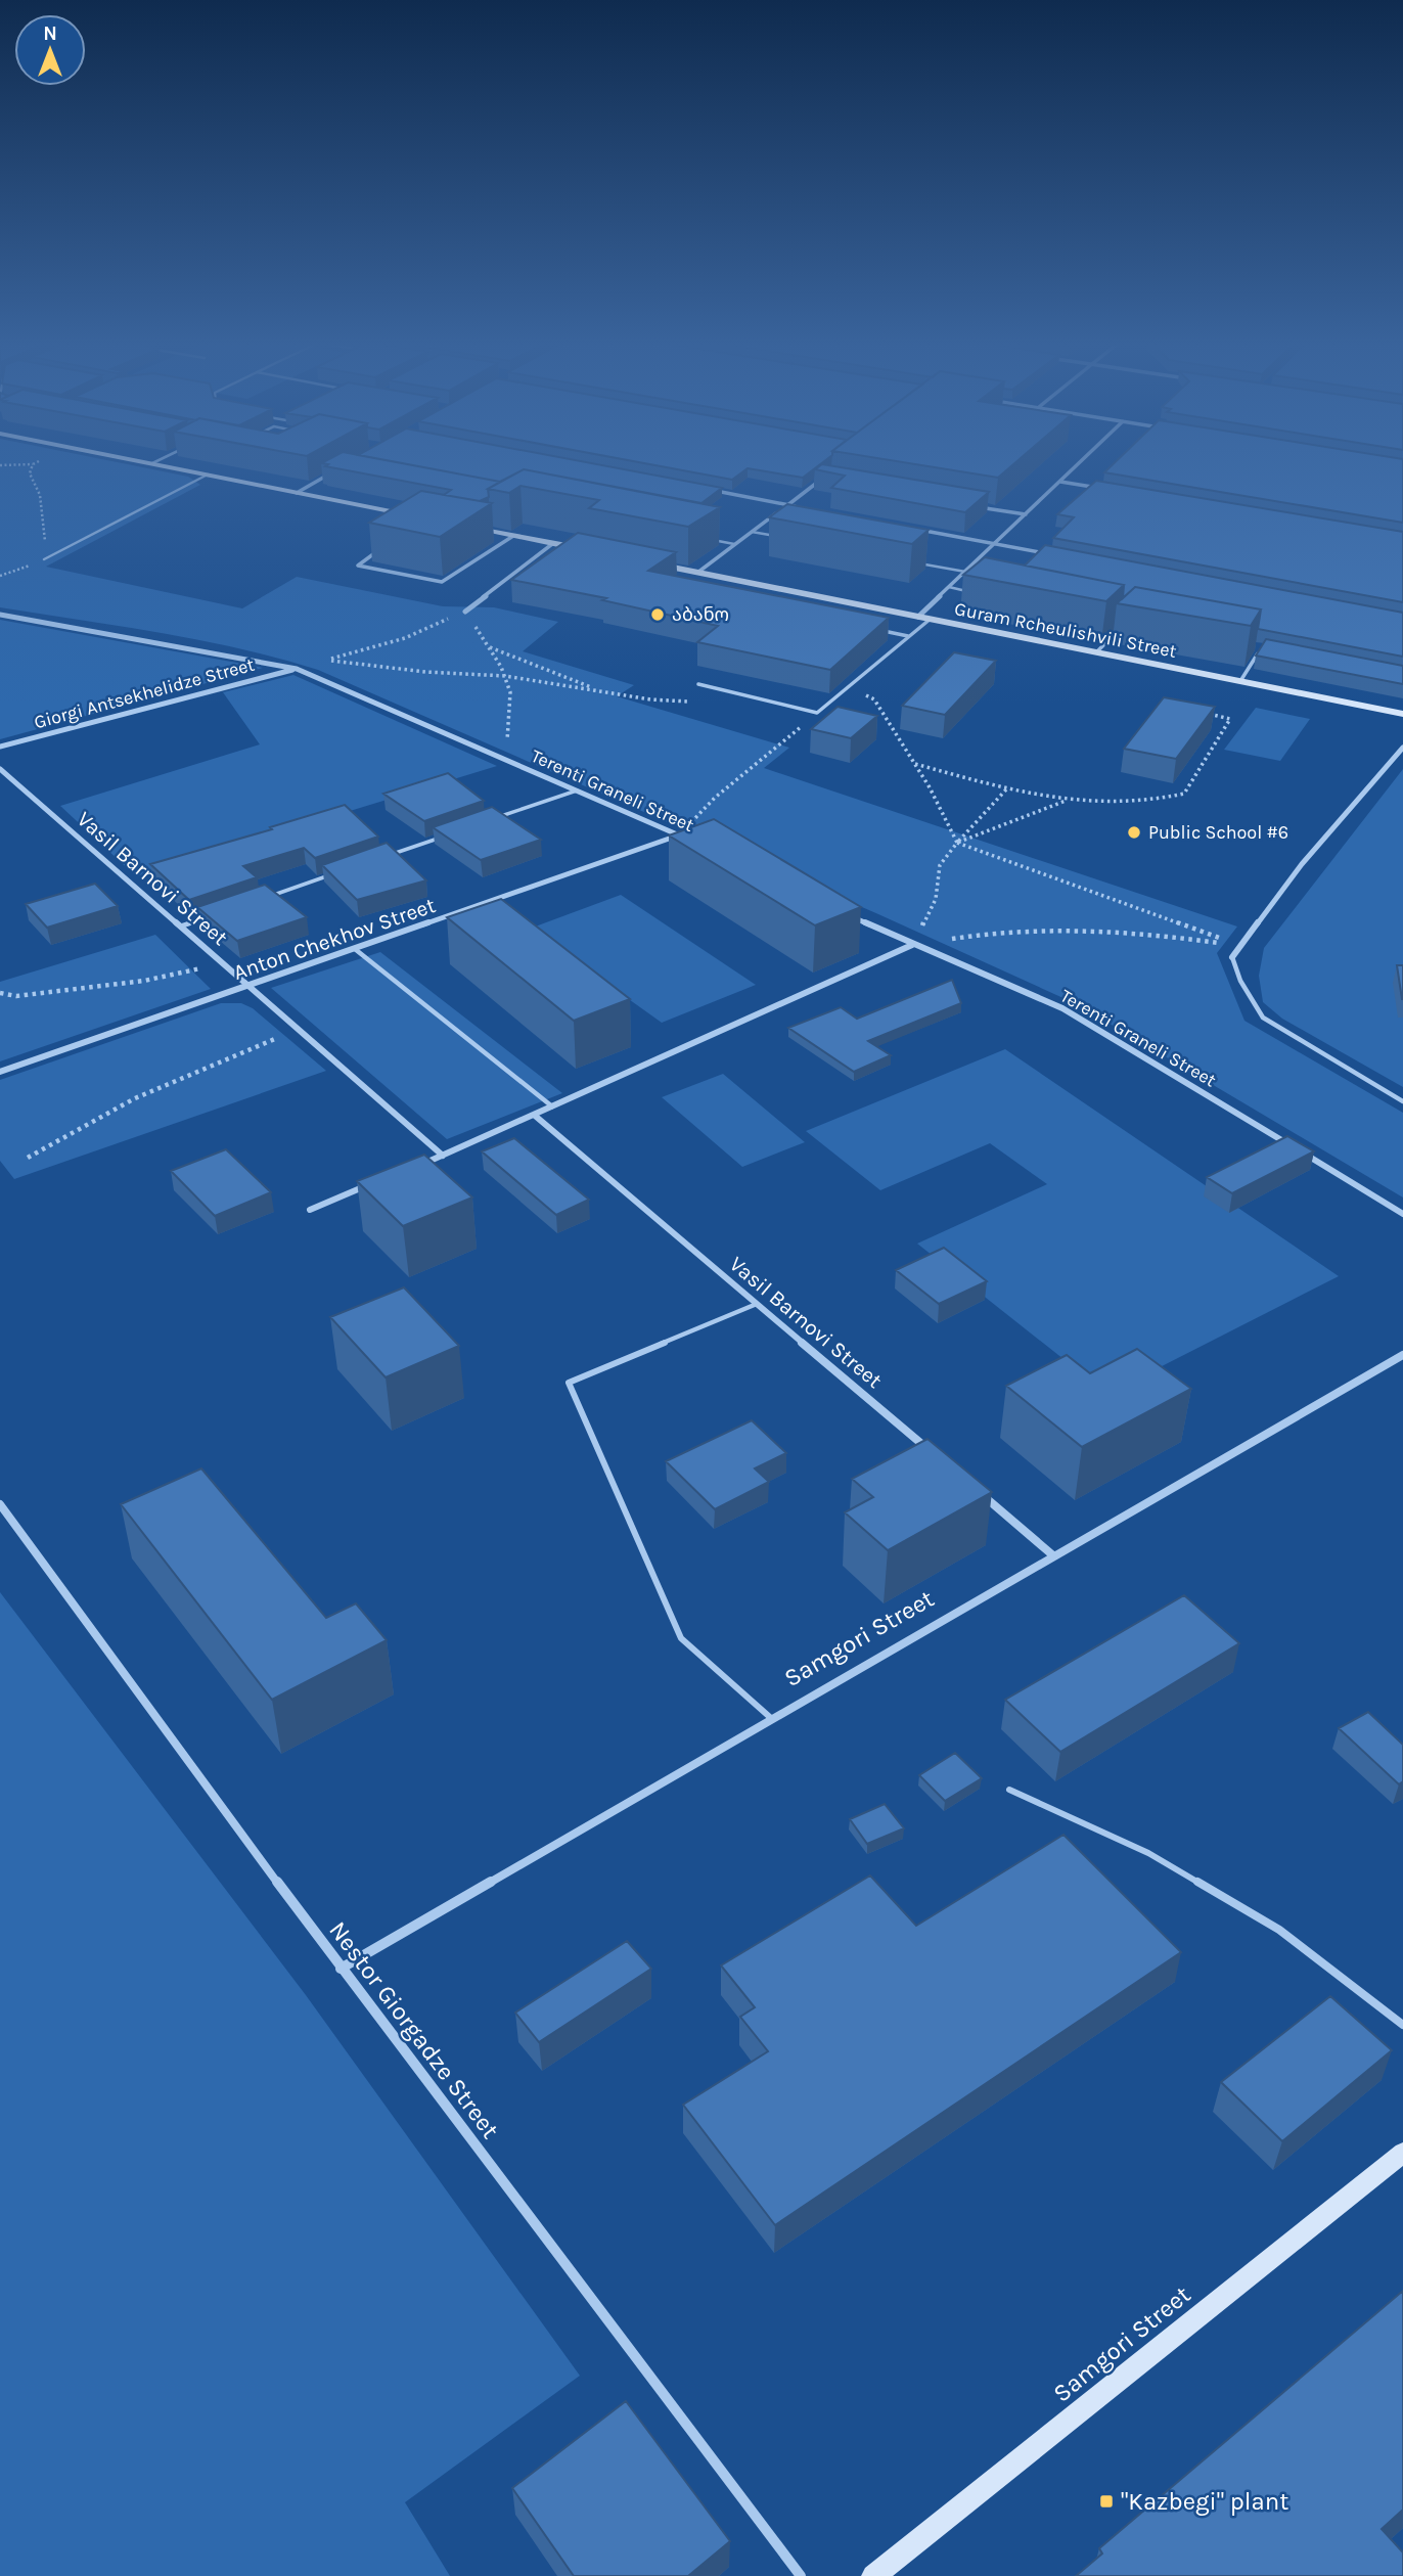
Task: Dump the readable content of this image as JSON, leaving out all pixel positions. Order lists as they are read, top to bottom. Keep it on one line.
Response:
{"streets":{"street":["Guram Rcheulishvili Street","Giorgi Antsekhelidze Street","Terenti Graneli Street","Vasil Barnovi Street","Anton Chekhov Street","Samgori Street","Nestor Giorgadze Street"]},"crossings":[["Giorgi Antsekhelidze Street","Terenti Graneli Street"],["Terenti Graneli Street","Anton Chekhov Street"],["Vasil Barnovi Street","Anton Chekhov Street"],["Samgori Street","Nestor Giorgadze Street"]],"places":{"other":["აბანო","Public School #6"],"transit":["\"Kazbegi\" plant"]},"north":"top"}
